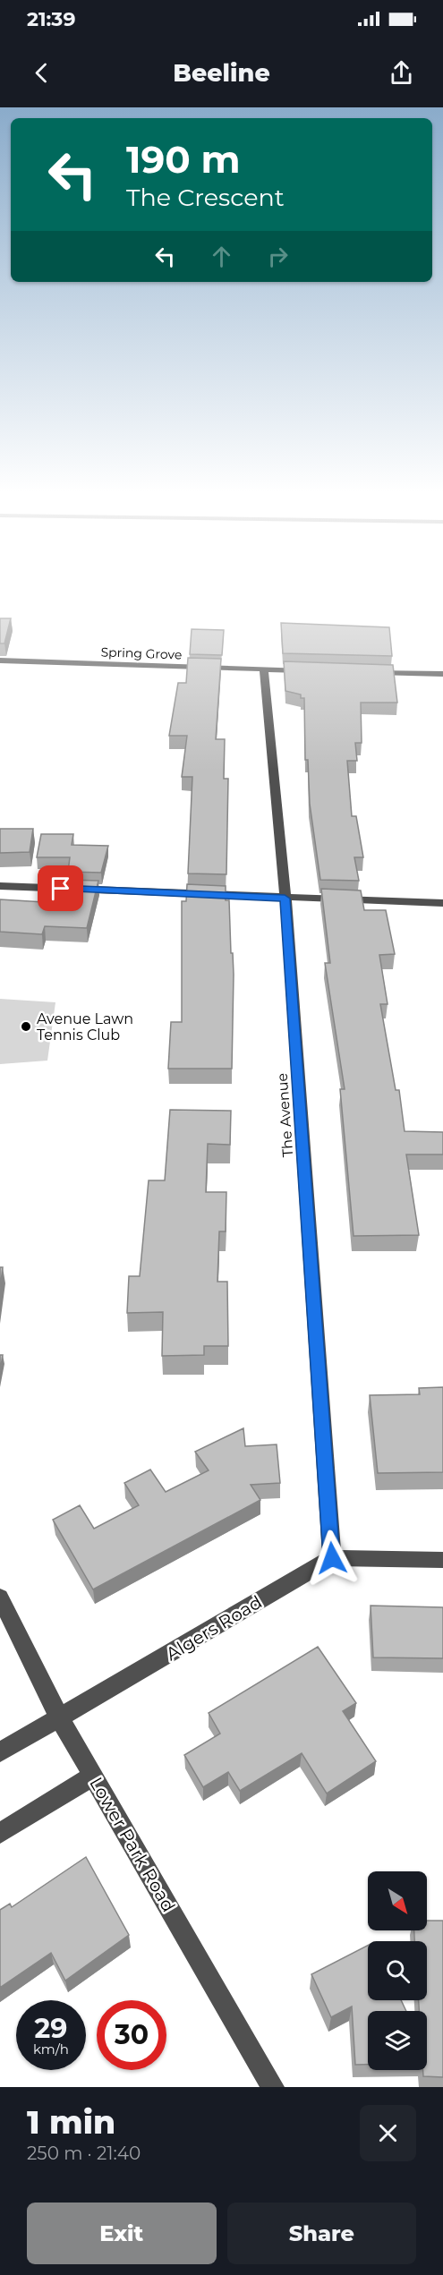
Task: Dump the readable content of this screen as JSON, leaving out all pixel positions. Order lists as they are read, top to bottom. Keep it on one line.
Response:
{"streets":{"street":["Spring Grove","The Avenue","Algers Road","Lower Park Road"]},"crossings":[["Spring Grove","The Avenue"],["The Avenue","Algers Road"],["Algers Road","Lower Park Road"]],"places":["Avenue Lawn Tennis Club"],"north":"bottom right","page":{"status":"21:39","header":"Beeline","turn":["190 m","The Crescent"],"speed":"29 km/h","limit":"30","heading":["1 min","250 m · 21:40"],"buttons":["Exit","Share"]}}
